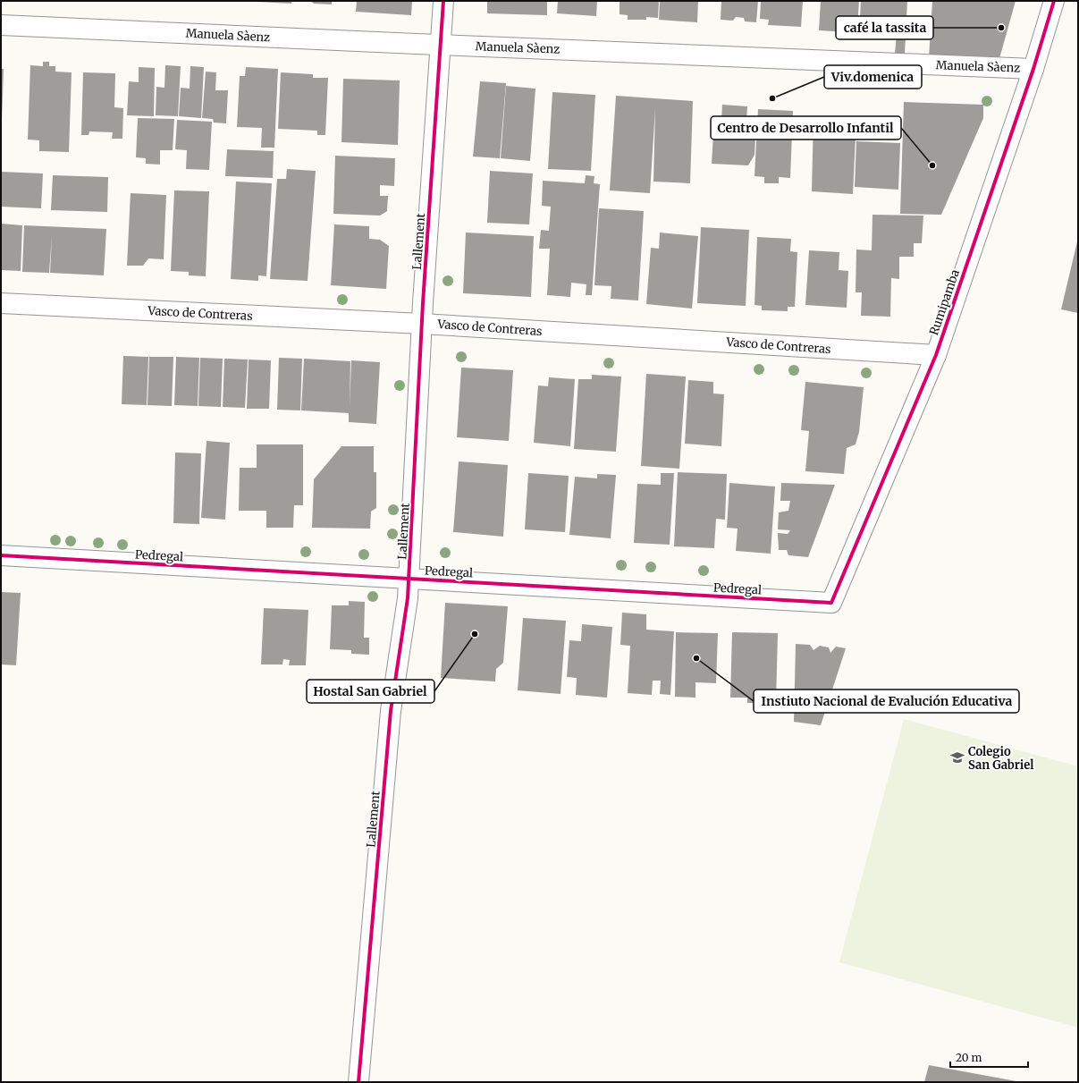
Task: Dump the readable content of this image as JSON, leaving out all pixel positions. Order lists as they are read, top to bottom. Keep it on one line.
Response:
{"streets":{"street":["Manuela Sàenz","Lallement","Rumipamba","Vasco de Contreras","Pedregal"]},"crossings":[["Manuela Sàenz","Lallement"],["Manuela Sàenz","Rumipamba"],["Lallement","Vasco de Contreras"],["Lallement","Pedregal"],["Rumipamba","Vasco de Contreras"],["Rumipamba","Pedregal"]],"places":{"other":["café la tassita","Viv.domenica","Centro de Desarrollo Infantil","Hostal San Gabriel","Instiuto Nacional de Evalución Educativa"],"school or university":["Colegio San Gabriel"]},"scale_bar":"20 m"}
